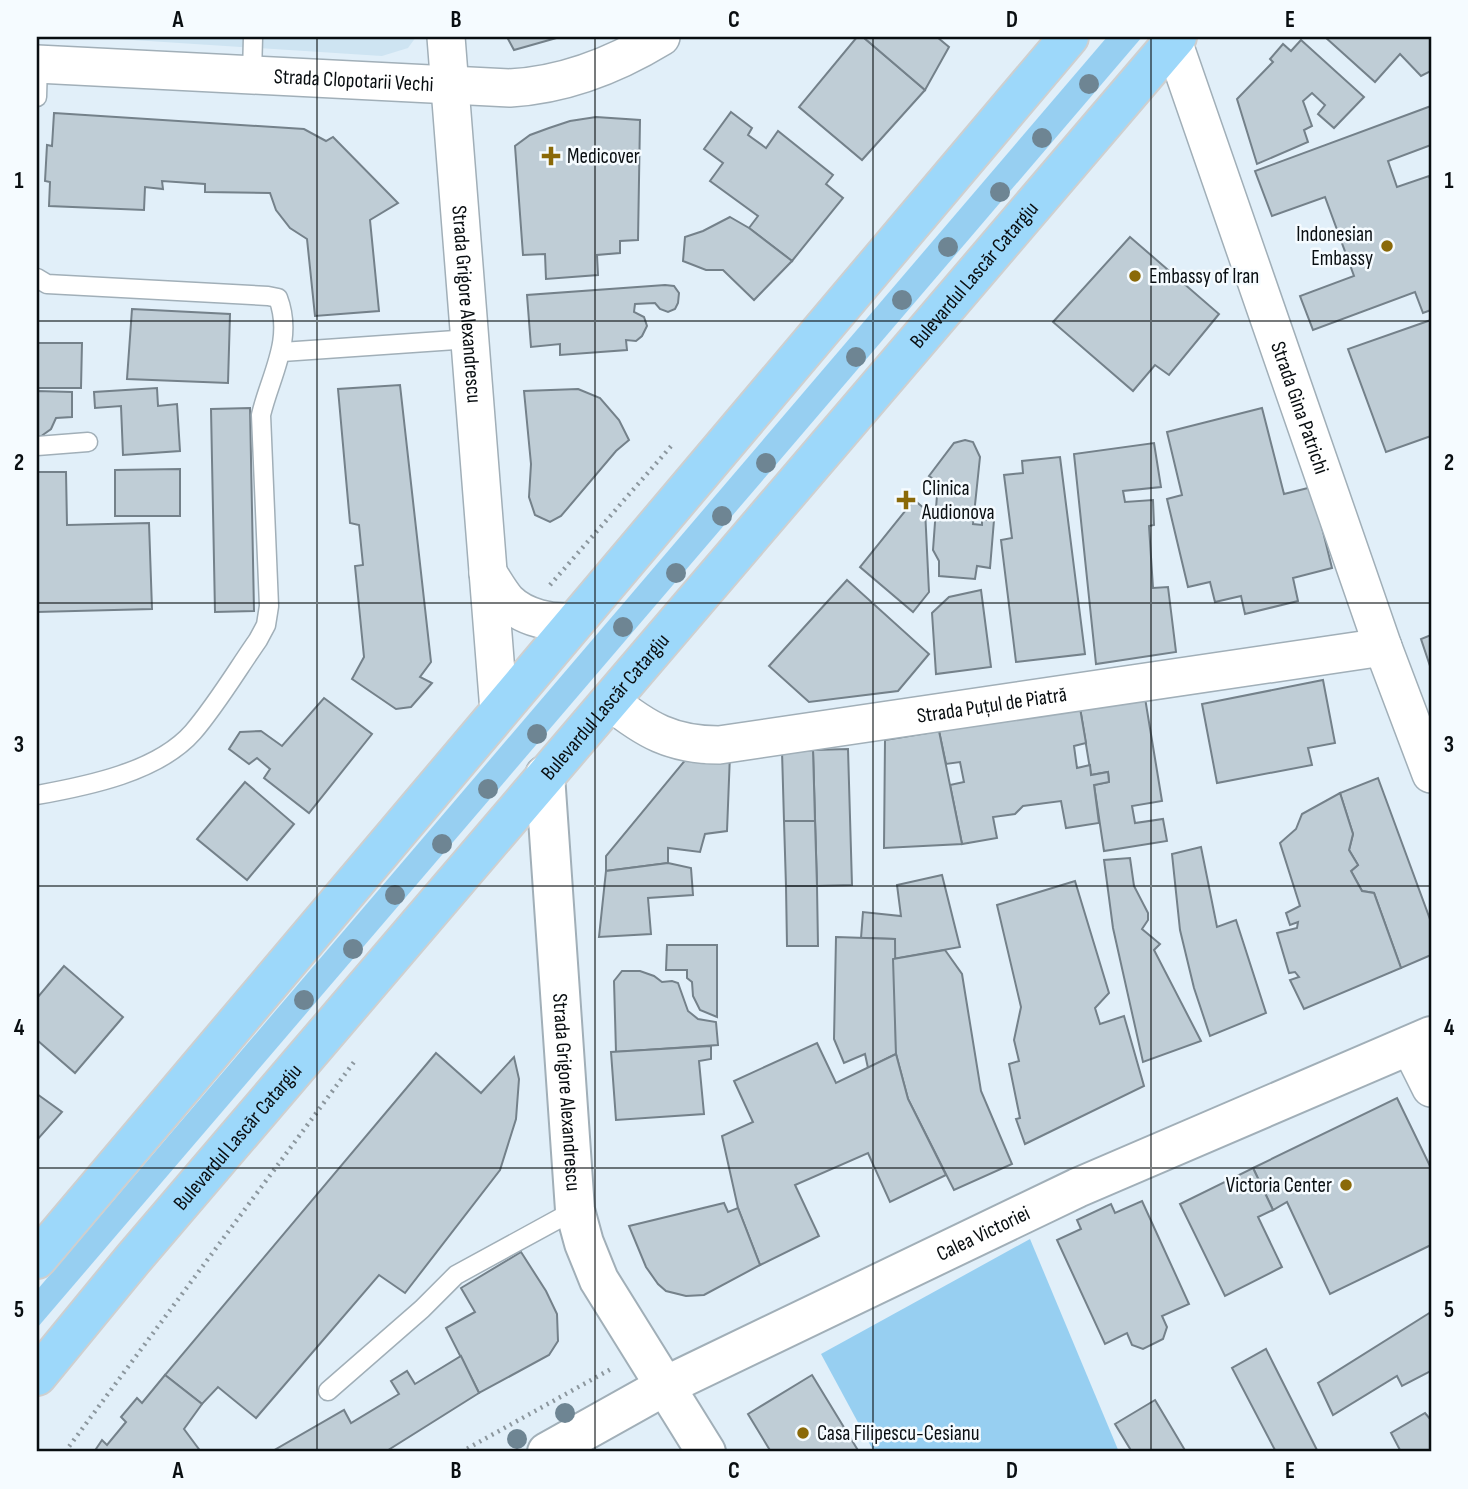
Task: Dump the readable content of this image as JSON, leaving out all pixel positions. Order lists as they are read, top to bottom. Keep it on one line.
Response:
{"streets":{"main road":["Bulevardul Lascăr Catargiu","Strada Grigore Alexandrescu","Calea Victoriei"],"street":["Strada Clopotarii Vechi","Strada Gina Patrichi","Strada Puțul de Piatră"]},"crossings":[["Strada Clopotarii Vechi","Strada Grigore Alexandrescu"],["Bulevardul Lascăr Catargiu","Strada Grigore Alexandrescu"],["Bulevardul Lascăr Catargiu","Strada Gina Patrichi"],["Bulevardul Lascăr Catargiu","Strada Puțul de Piatră"],["Strada Grigore Alexandrescu","Calea Victoriei"],["Strada Gina Patrichi","Strada Puțul de Piatră"]],"places":{"health":["Medicover","Clinica Audionova"],"other":["Indonesian Embassy","Embassy of Iran","Victoria Center","Casa Filipescu-Cesianu"]},"grid":{"columns":["A","B","C","D","E"],"rows":["1","2","3","4","5"]}}
